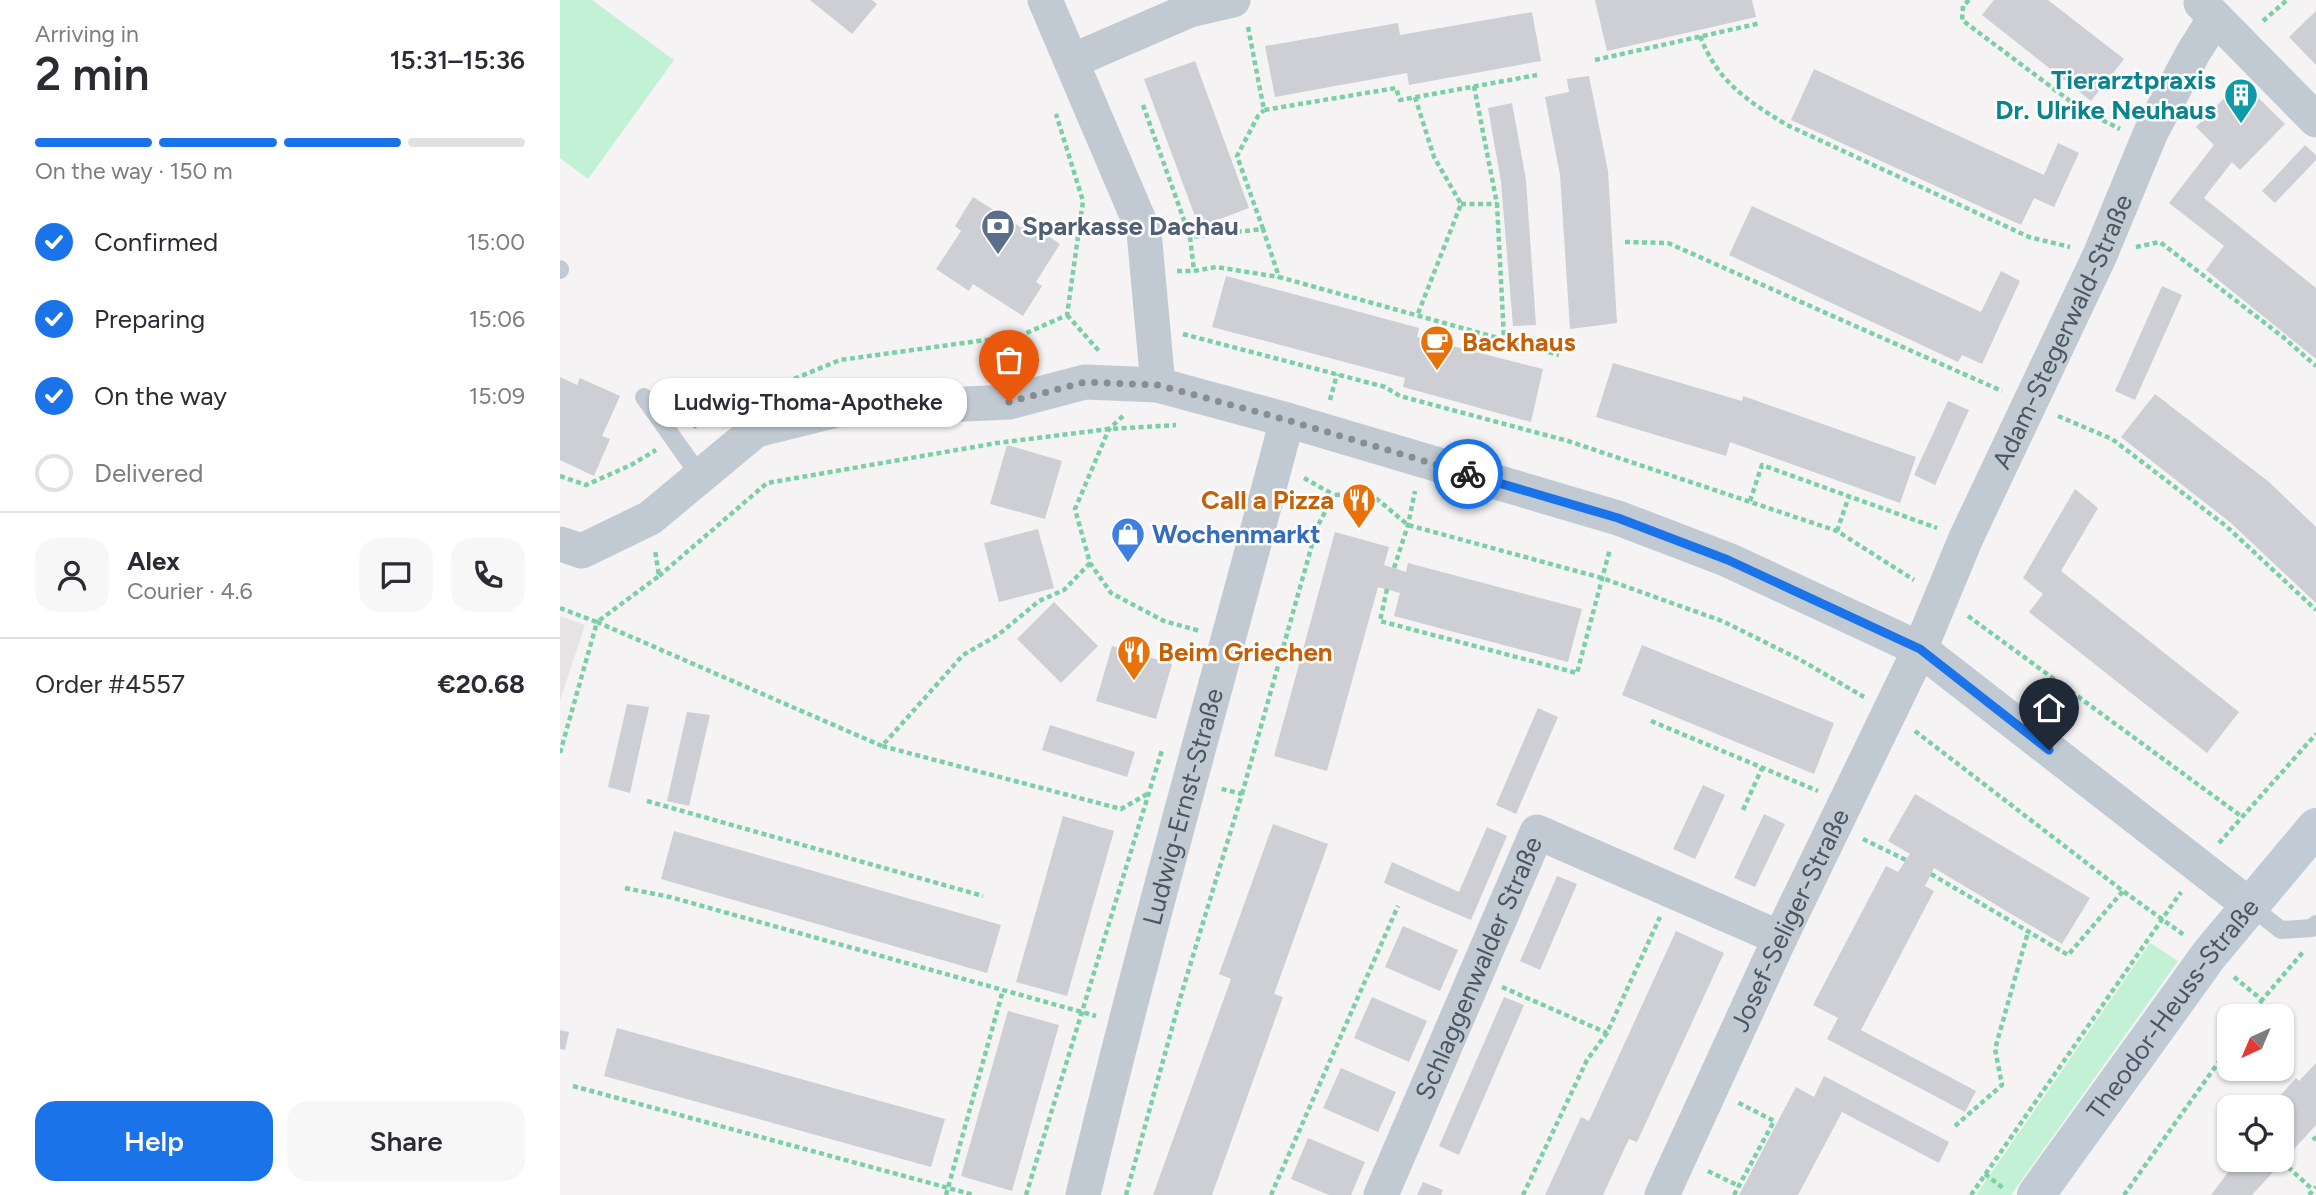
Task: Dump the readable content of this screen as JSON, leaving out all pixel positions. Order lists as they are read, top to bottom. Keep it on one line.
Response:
{"streets":{"street":["Adam-Stegerwald-Straße","Ludwig-Ernst-Straße","Josef-Seliger-Straße","Schlaggenwalder Straße","Theodor-Heuss-Straße"]},"crossings":[["Adam-Stegerwald-Straße","Josef-Seliger-Straße"],["Josef-Seliger-Straße","Schlaggenwalder Straße"]],"places":{"building":["Tierarztpraxis Dr. Ulrike Neuhaus"],"bank":["Sparkasse Dachau"],"cafe":["Backhaus"],"other":["Ludwig-Thoma-Apotheke"],"restaurant":["Call a Pizza","Beim Griechen"],"shop":["Wochenmarkt"]},"north":"bottom left","page":{"heading":["2 min","Arriving in","15:31–15:36"],"panel":["Alex","Courier · 4.6","Order #4557","€20.68"],"bar":"On the way · 150 m","list":[["Confirmed","15:00"],["Preparing","15:06"],["On the way","15:09"],"Delivered"],"bubble":"Ludwig-Thoma-Apotheke","buttons":["Help","Share"]}}
